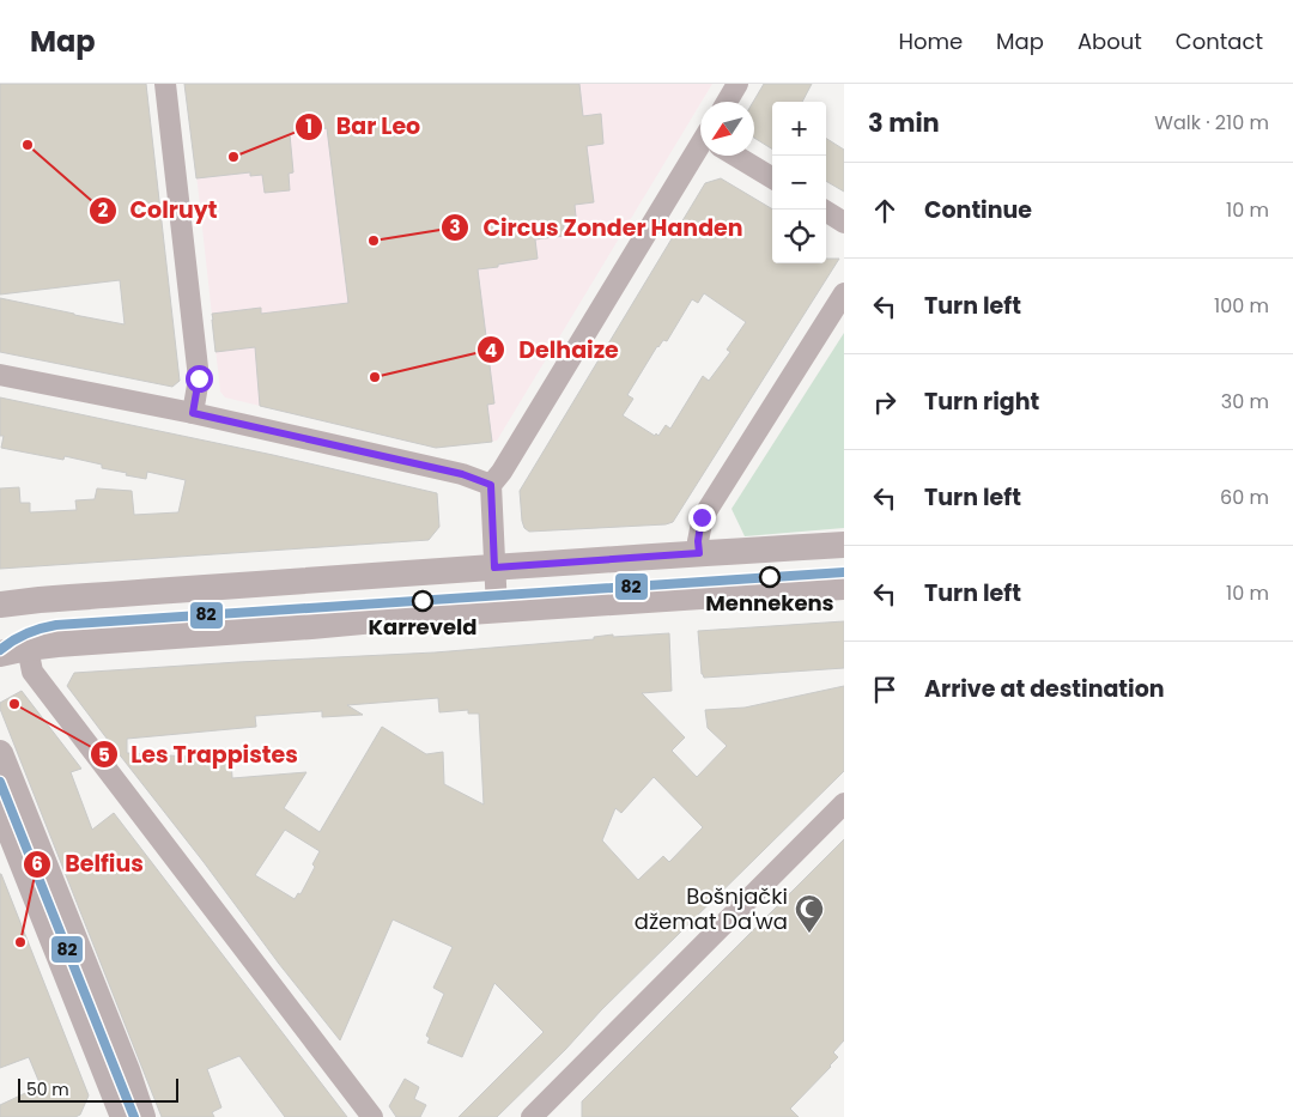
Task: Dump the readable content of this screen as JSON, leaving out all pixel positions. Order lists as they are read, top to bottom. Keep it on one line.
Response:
{"places":{"other":["Colruyt","Bar Leo","Circus Zonder Handen","Delhaize","Mennekens","Karreveld","Les Trappistes","Belfius"],"mosque":["Bošnjački džemat Da'wa"]},"lines":["transit line 82"],"scale_bar":"50 m","north":"bottom left","page":{"header":"Map","nav":["Home","Map","About","Contact"],"heading":["3 min","Walk · 210 m"],"map_buttons":["+","−"],"list":[["Continue","10 m"],["Turn left","100 m"],["Turn right","30 m"],["Turn left","60 m"],["Turn left","10 m"],"Arrive at destination"],"scale":"50 m"}}
